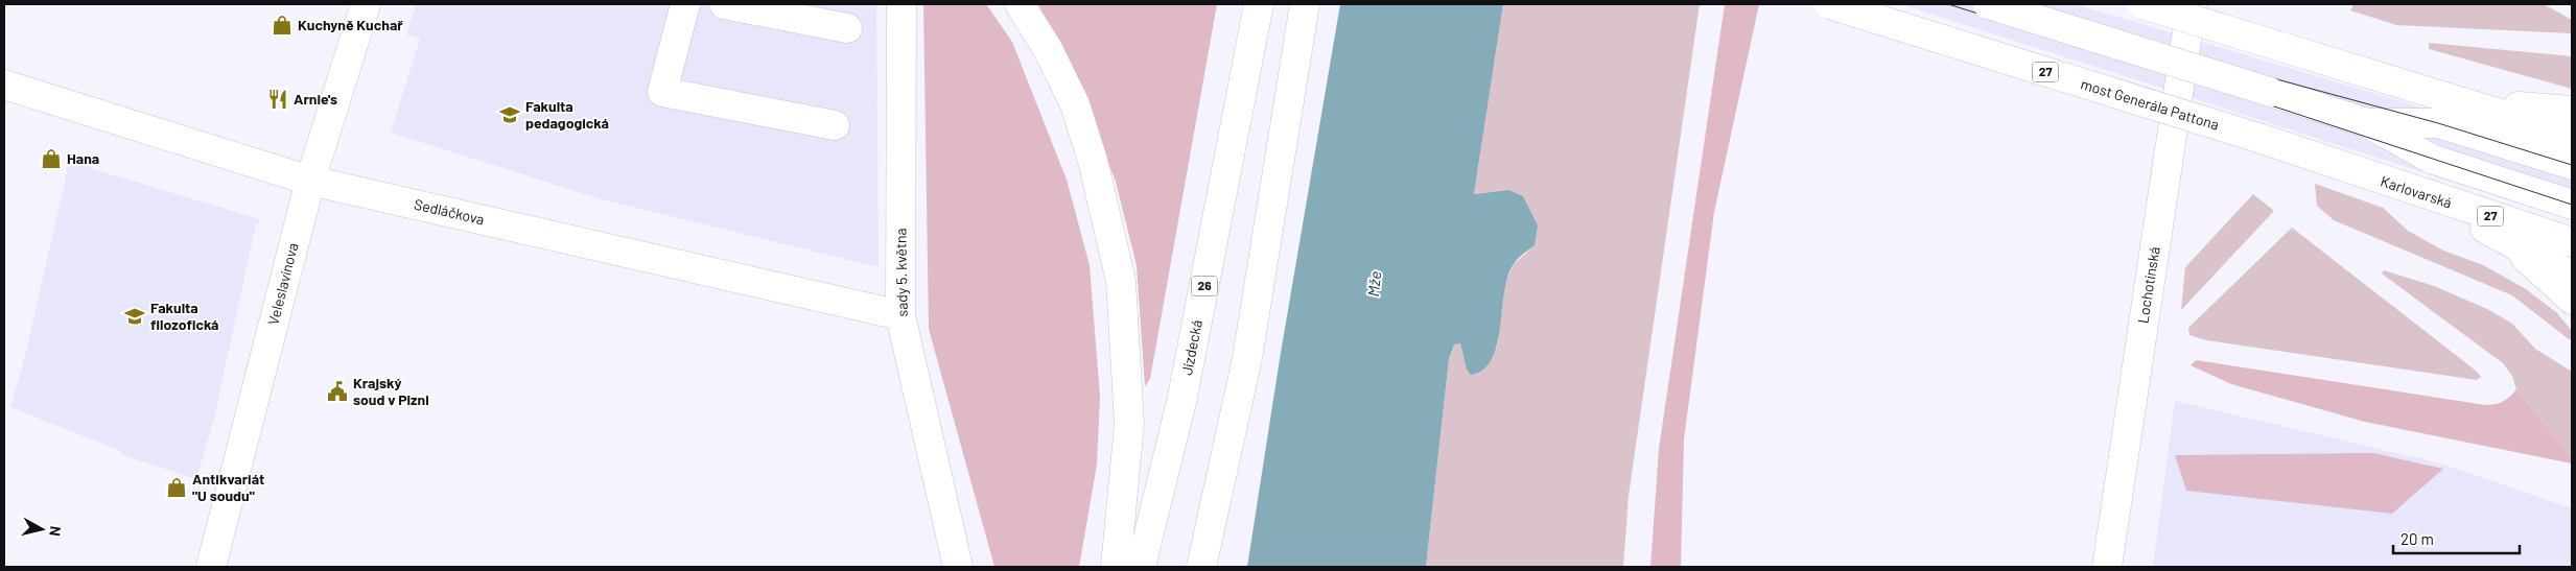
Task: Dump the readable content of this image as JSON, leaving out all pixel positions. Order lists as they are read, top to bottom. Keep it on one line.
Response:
{"streets":{"main road":["27","most Generála Pattona","Karlovarská","Sedláčkova","sady 5. května","Veleslavínova","Lochotínská","26","Jízdecká"]},"crossings":[["most Generála Pattona","Karlovarská"],["Sedláčkova","sady 5. května"],["Sedláčkova","Veleslavínova"]],"water":["Mže"],"places":{"shop":["Kuchyně Kuchař","Hana","Antikvariát \"U soudu\""],"restaurant":["Arnie's"],"school or university":["Fakulta pedagogická","Fakulta filozofická"],"public building":["Krajský soud v Plzni"]},"scale_bar":"20 m","north":"right"}
